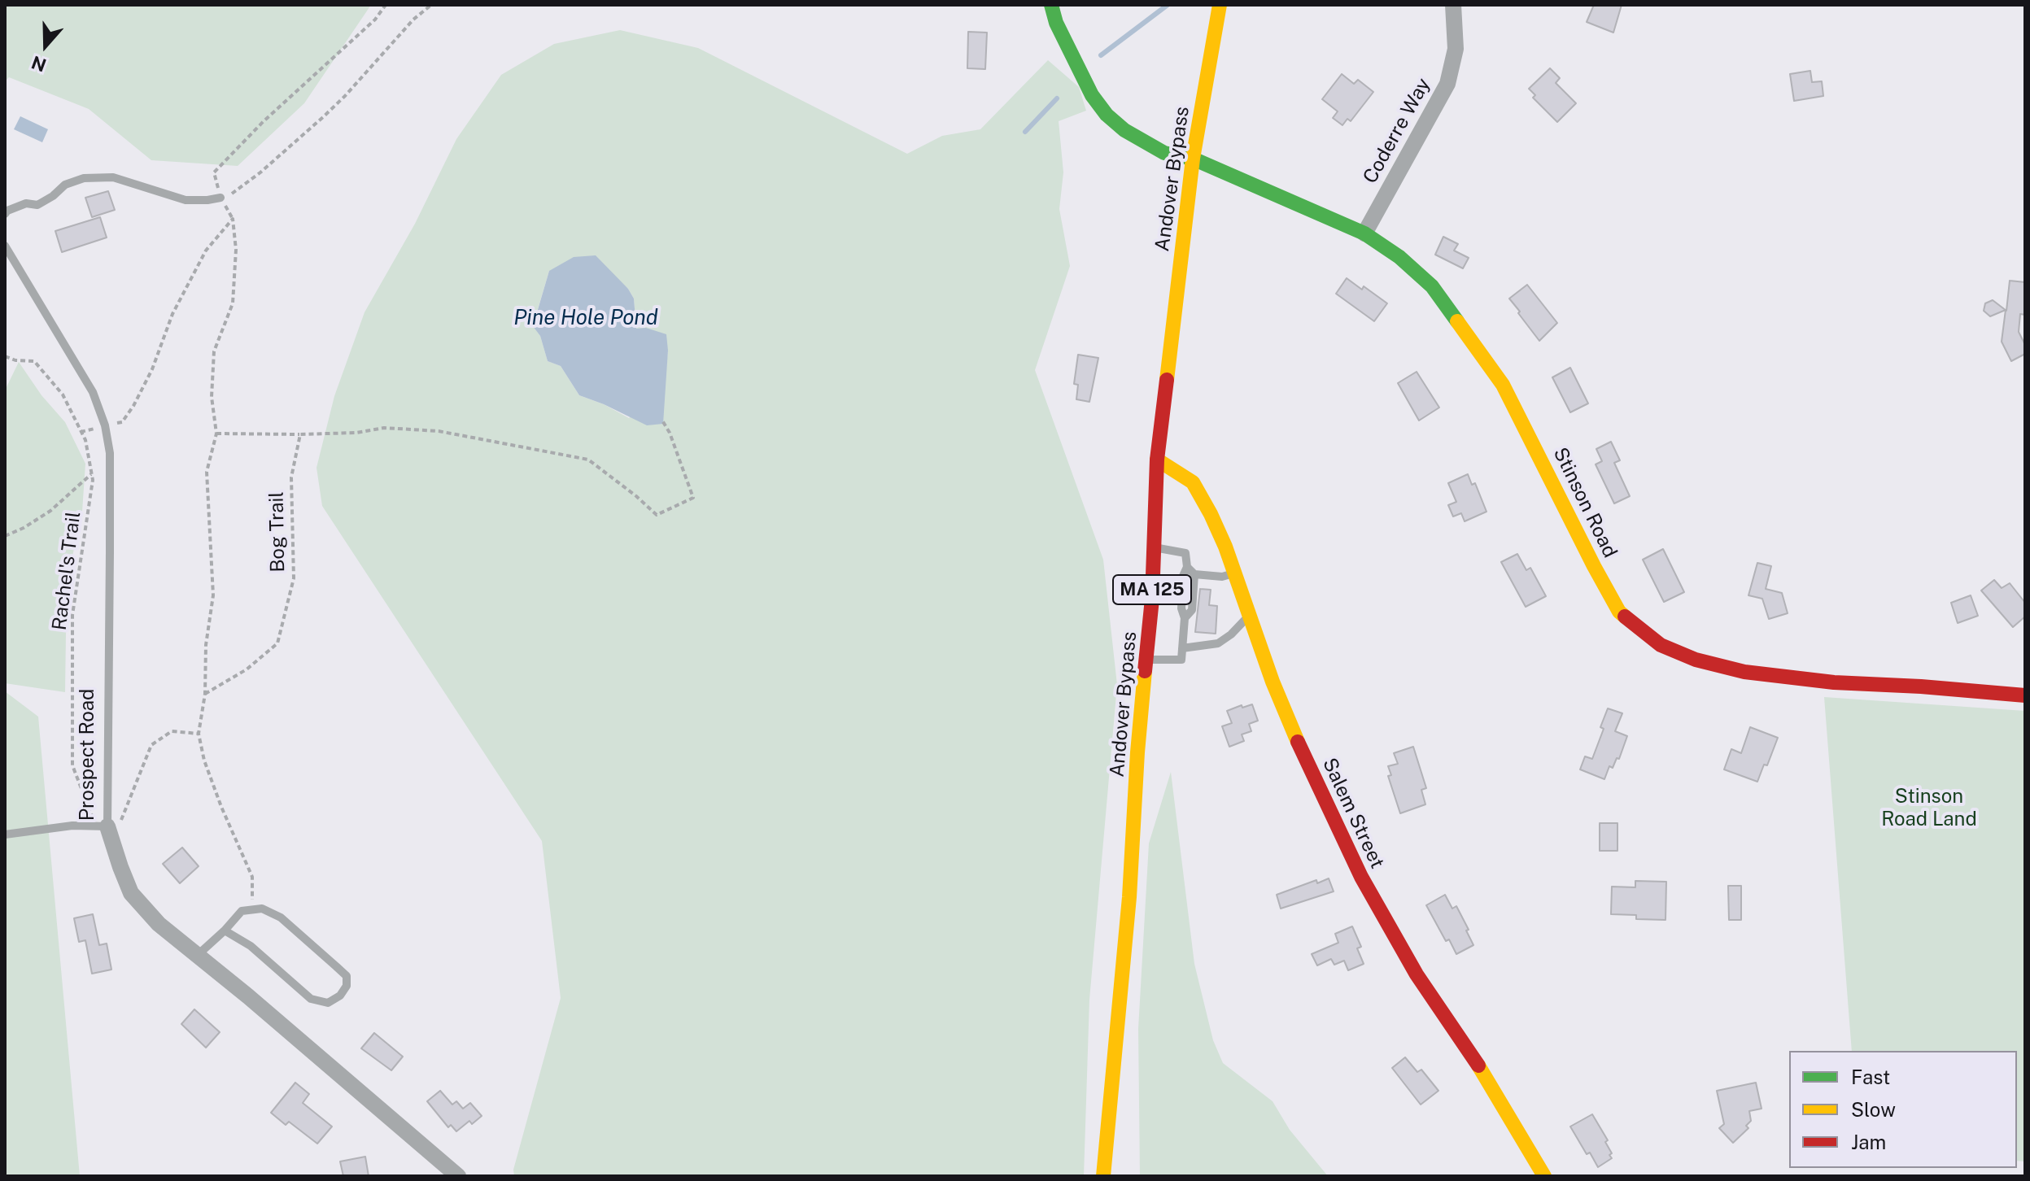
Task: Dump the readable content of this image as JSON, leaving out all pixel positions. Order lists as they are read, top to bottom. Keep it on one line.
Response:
{"streets":{"street":["Coderre Way","Andover Bypass","Stinson Road","MA 125","Prospect Road","Salem Street"],"path":["Bog Trail","Rachel's Trail"]},"crossings":[["Coderre Way","Stinson Road"],["Andover Bypass","Stinson Road"],["Andover Bypass","Salem Street"],["Rachel's Trail","Prospect Road"]],"water":["Pine Hole Pond"],"parks":["Stinson Road Land"],"legend":["Fast","Slow","Jam"],"north":"bottom"}
